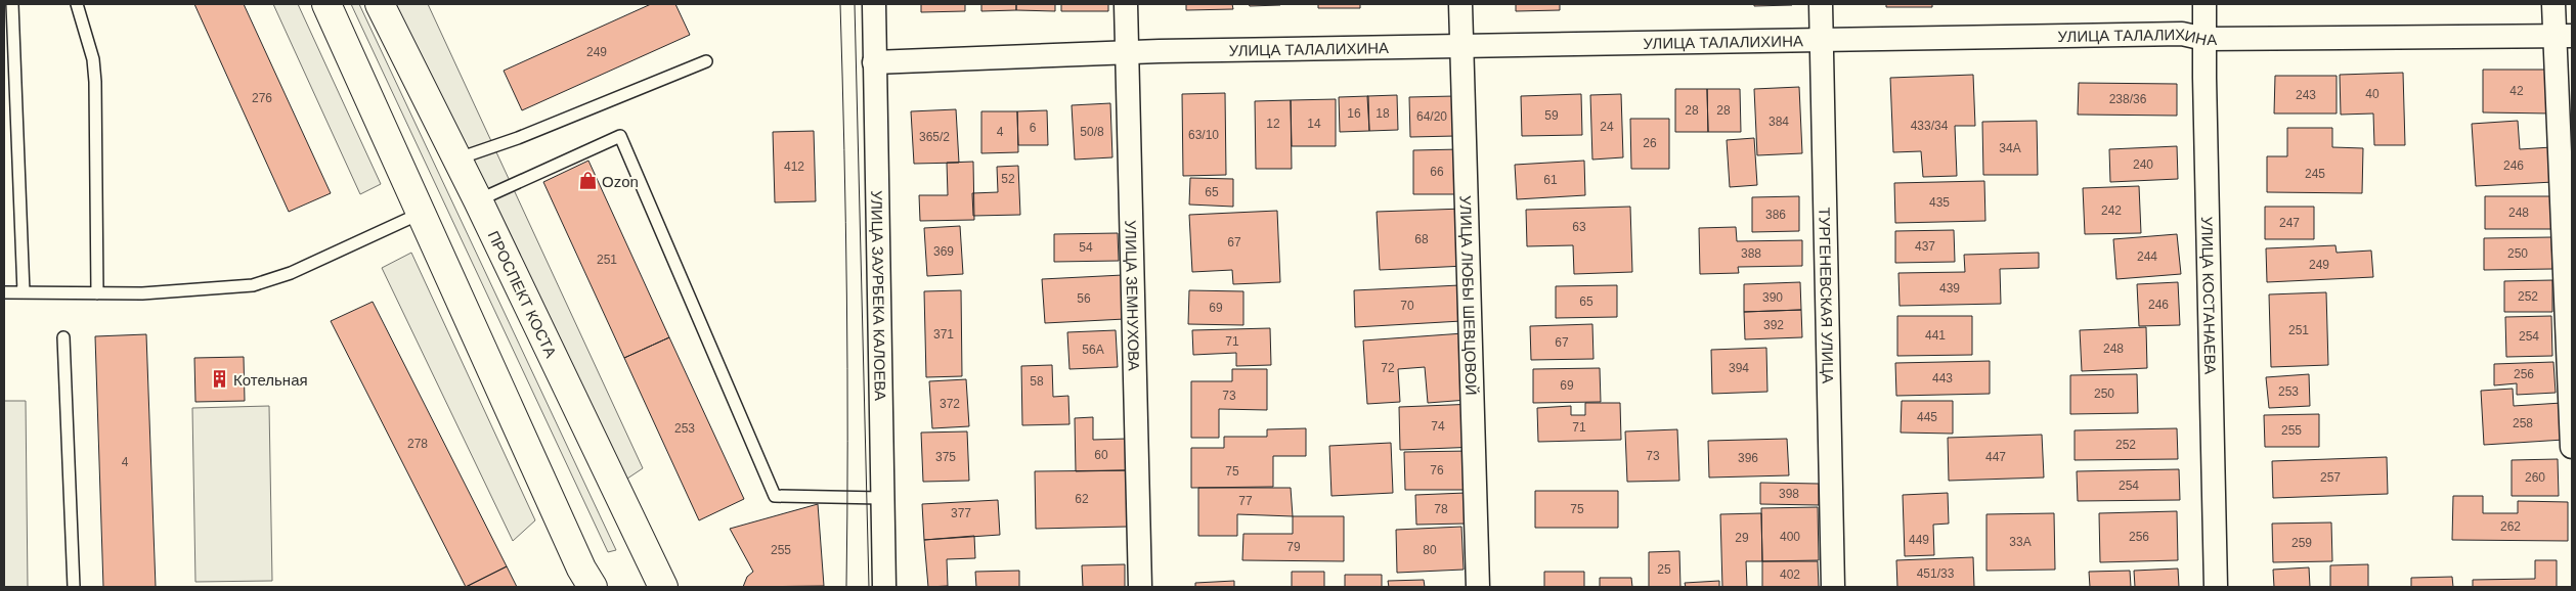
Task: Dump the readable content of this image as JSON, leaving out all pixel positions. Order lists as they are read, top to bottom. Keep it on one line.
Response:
{"streets":{"main road":["ПРОСПЕКТ КОСТА"],"street":["УЛИЦА ТАЛАЛИХИНА","УЛИЦА ЗАУРБЕКА КАЛОЕВА","УЛИЦА ЗЕМНУХОВА","УЛИЦА ЛЮБЫ ШЕВЦОВОЙ","ТУРГЕНЕВСКАЯ УЛИЦА","УЛИЦА КОСТАНАЕВА"]},"crossings":[["УЛИЦА ТАЛАЛИХИНА","УЛИЦА ЗАУРБЕКА КАЛОЕВА"],["УЛИЦА ТАЛАЛИХИНА","УЛИЦА ЗЕМНУХОВА"],["УЛИЦА ТАЛАЛИХИНА","УЛИЦА ЛЮБЫ ШЕВЦОВОЙ"],["УЛИЦА ТАЛАЛИХИНА","ТУРГЕНЕВСКАЯ УЛИЦА"],["УЛИЦА ТАЛАЛИХИНА","УЛИЦА КОСТАНАЕВА"]],"places":{"shop":["Ozon"],"building":["Котельная"]},"house_numbers":["249","42","40","243","276","238/36","28","28","16","18","59","64/20","384","12","14","433/34","24","6","4","50/8","63/10","365/2","26","34A","240","246","412","66","245","52","61","65","435","242","248","386","247","63","68","67","437","54","369","388","250","244","251","249","439","252","390","56","65","246","70","69","392","251","371","441","254","71","67","248","56A","72","394","256","443","58","69","253","250","73","372","445","258","74","71","253","255","278","252","60","73","375","447","396","4","76","75","257","260","254","398","62","77","78","75","377","262","400","256","29","449","33A","259","79","255","80","25","451/33","402"]}
